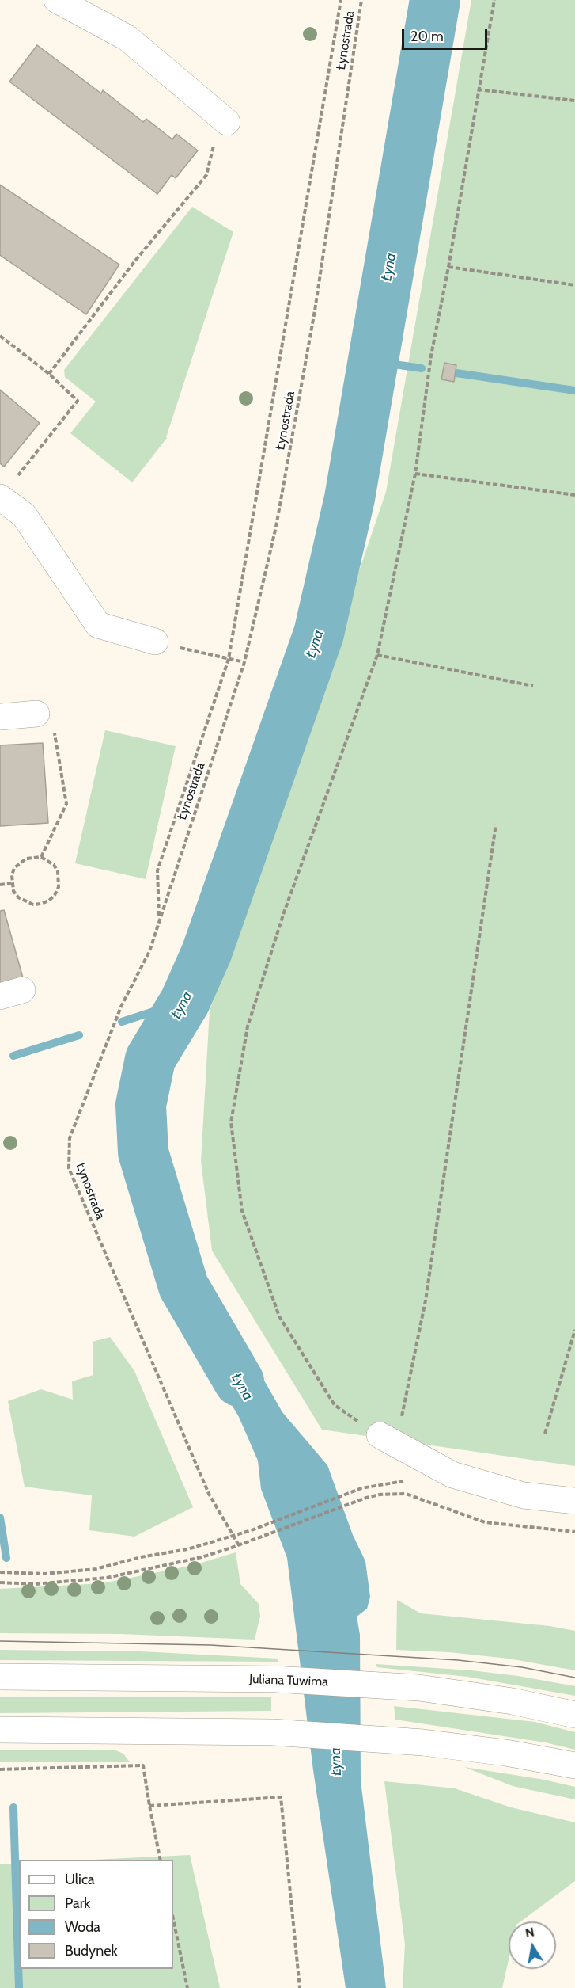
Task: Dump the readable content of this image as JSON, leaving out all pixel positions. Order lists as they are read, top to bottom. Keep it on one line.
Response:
{"streets":{"main road":["Juliana Tuwima"],"path":["Łynostrada"]},"water":["Łyna"],"legend":["Ulica","Park","Woda","Budynek"],"scale_bar":"20 m","north":"top"}
